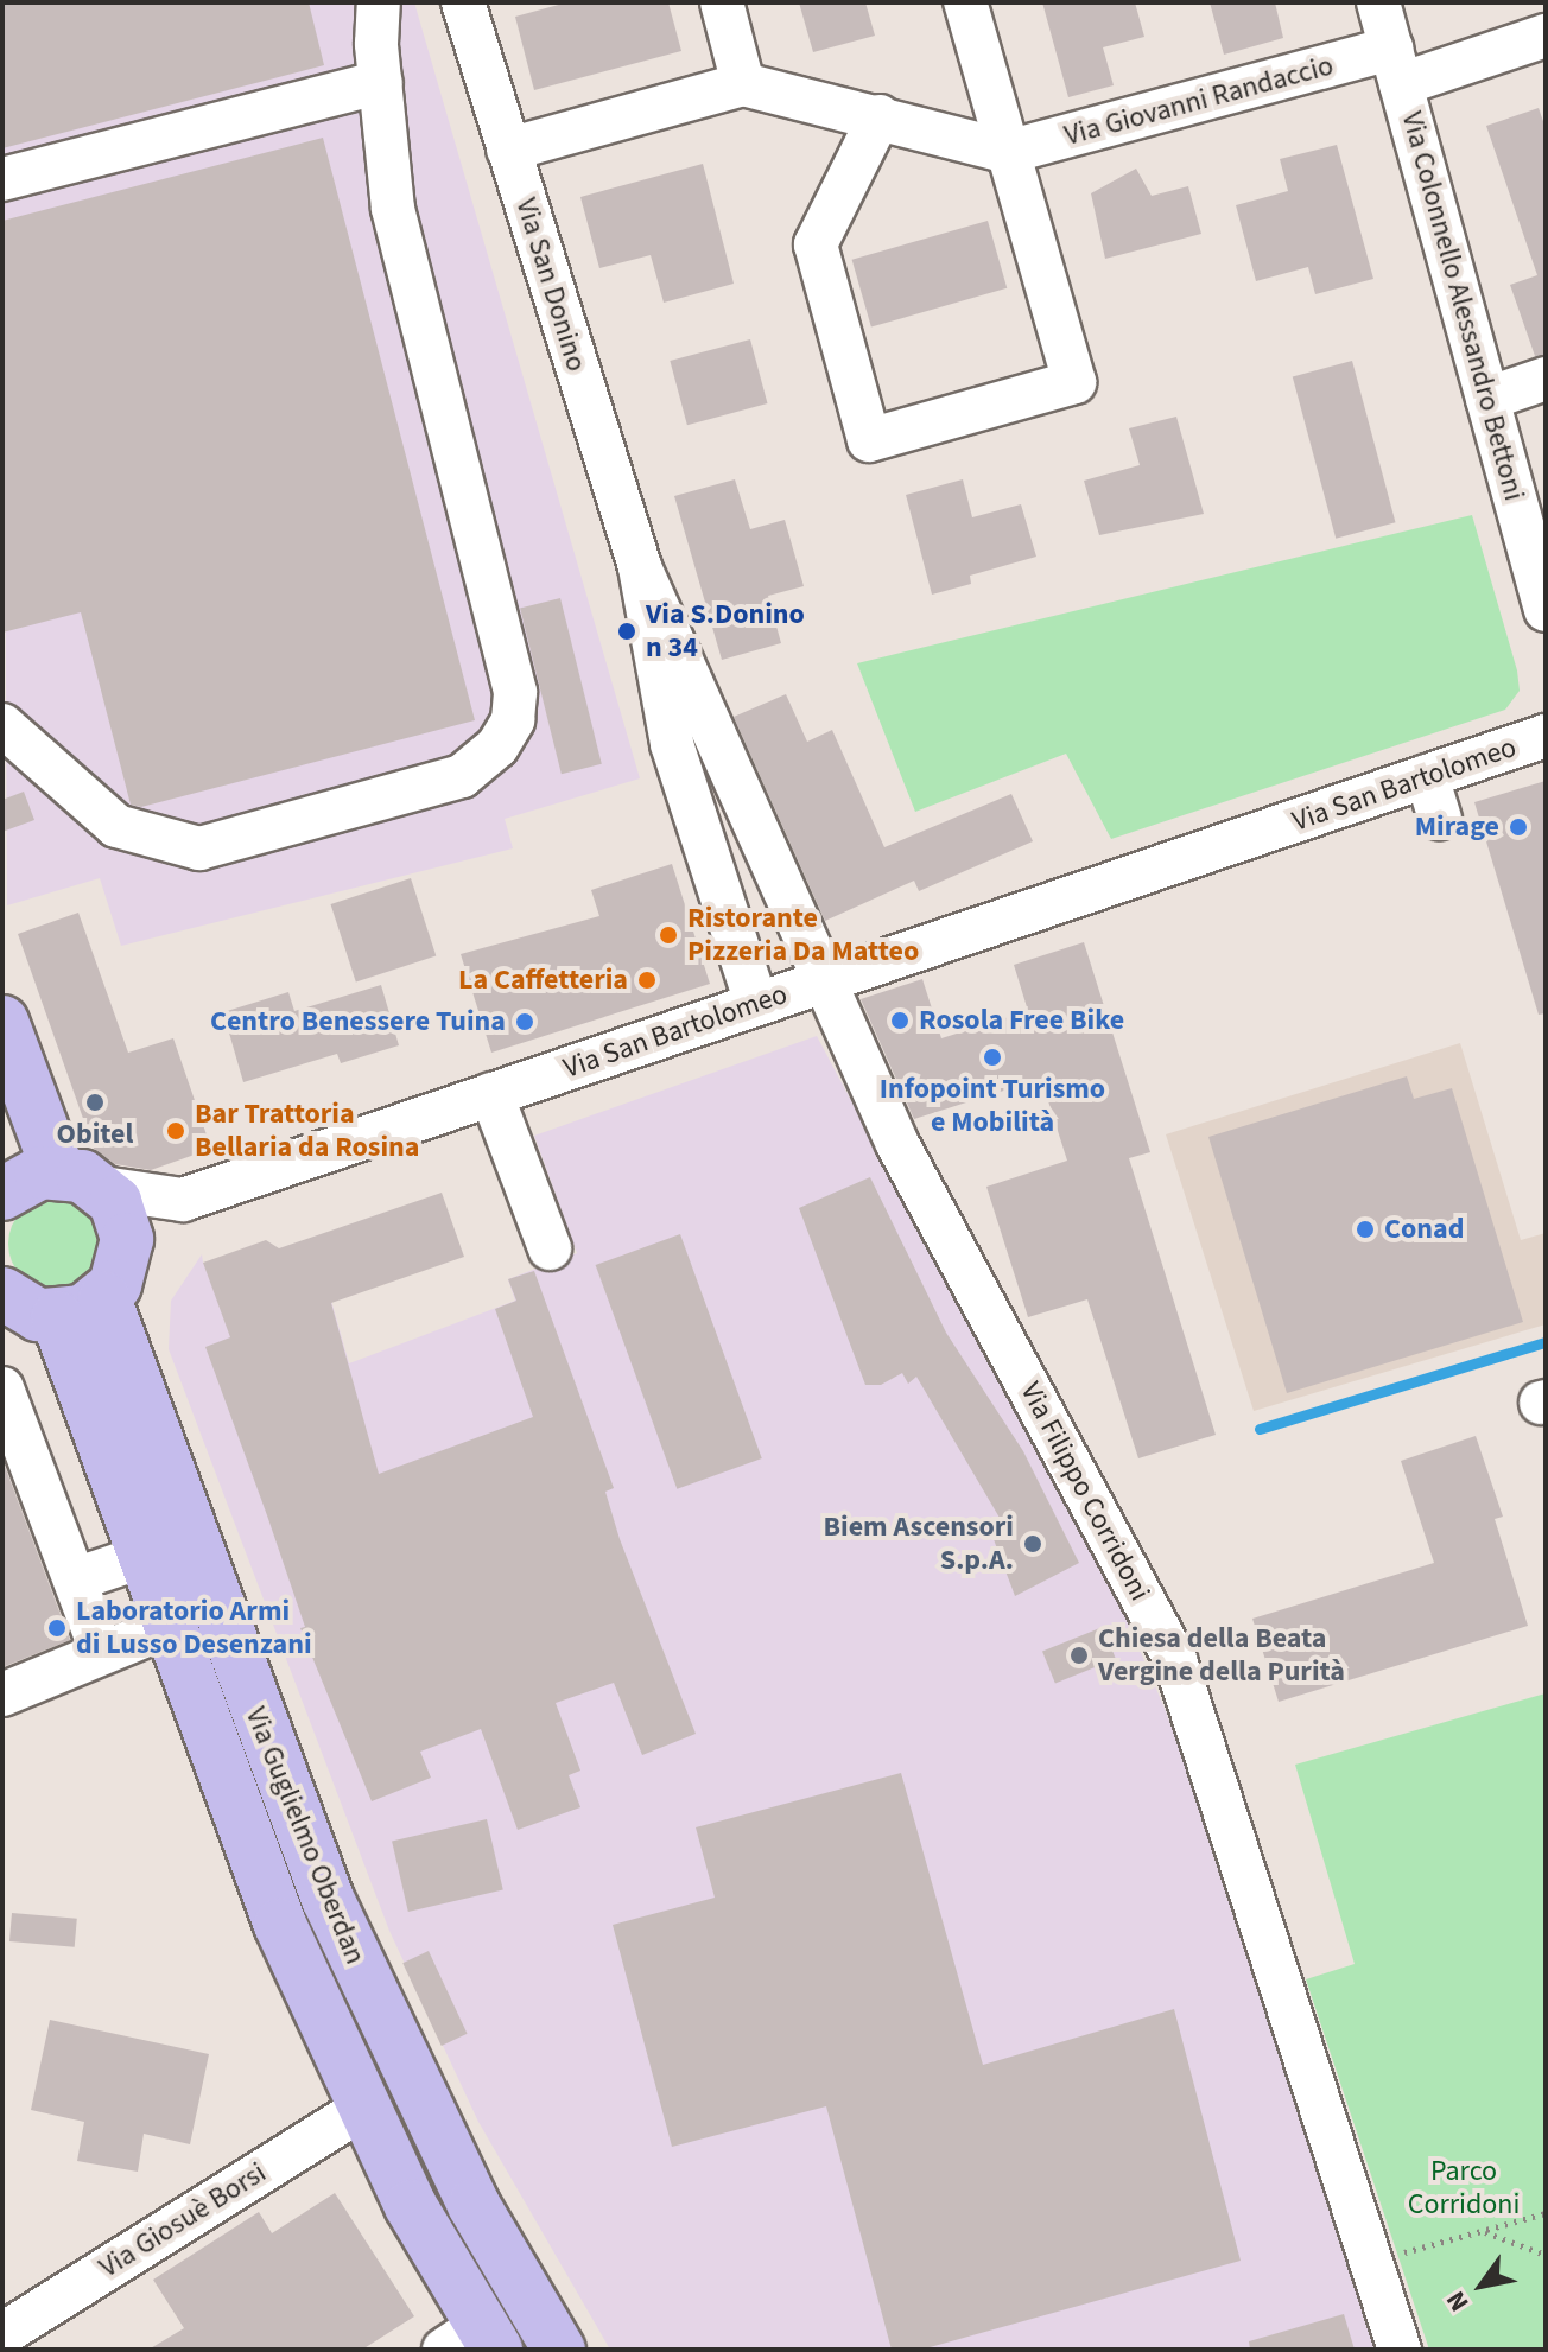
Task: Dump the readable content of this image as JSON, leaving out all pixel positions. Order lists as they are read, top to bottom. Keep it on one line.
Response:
{"streets":{"main road":["Via Guglielmo Oberdan"],"street":["Via Giovanni Randaccio","Via San Donino","Via Colonnello Alessandro Bettoni","Via San Bartolomeo","Via Filippo Corridoni","Via Giosuè Borsi"]},"crossings":[["Via Giovanni Randaccio","Via Colonnello Alessandro Bettoni"],["Via San Donino","Via San Bartolomeo"],["Via San Donino","Via Filippo Corridoni"],["Via San Bartolomeo","Via Filippo Corridoni"],["Via San Bartolomeo","Via Guglielmo Oberdan"],["Via Guglielmo Oberdan","Via Giosuè Borsi"]],"parks":["Parco Corridoni"],"places":["Via S.Donino n 34","Mirage","Ristorante Pizzeria Da Matteo","La Caffetteria","Rosola Free Bike","Centro Benessere Tuina","Infopoint Turismo e Mobilità","Obitel","Bar Trattoria Bellaria da Rosina","Conad","Biem Ascensori S.p.A.","Laboratorio Armi di Lusso Desenzani","Chiesa della Beata Vergine della Purità"],"north":"bottom left"}
